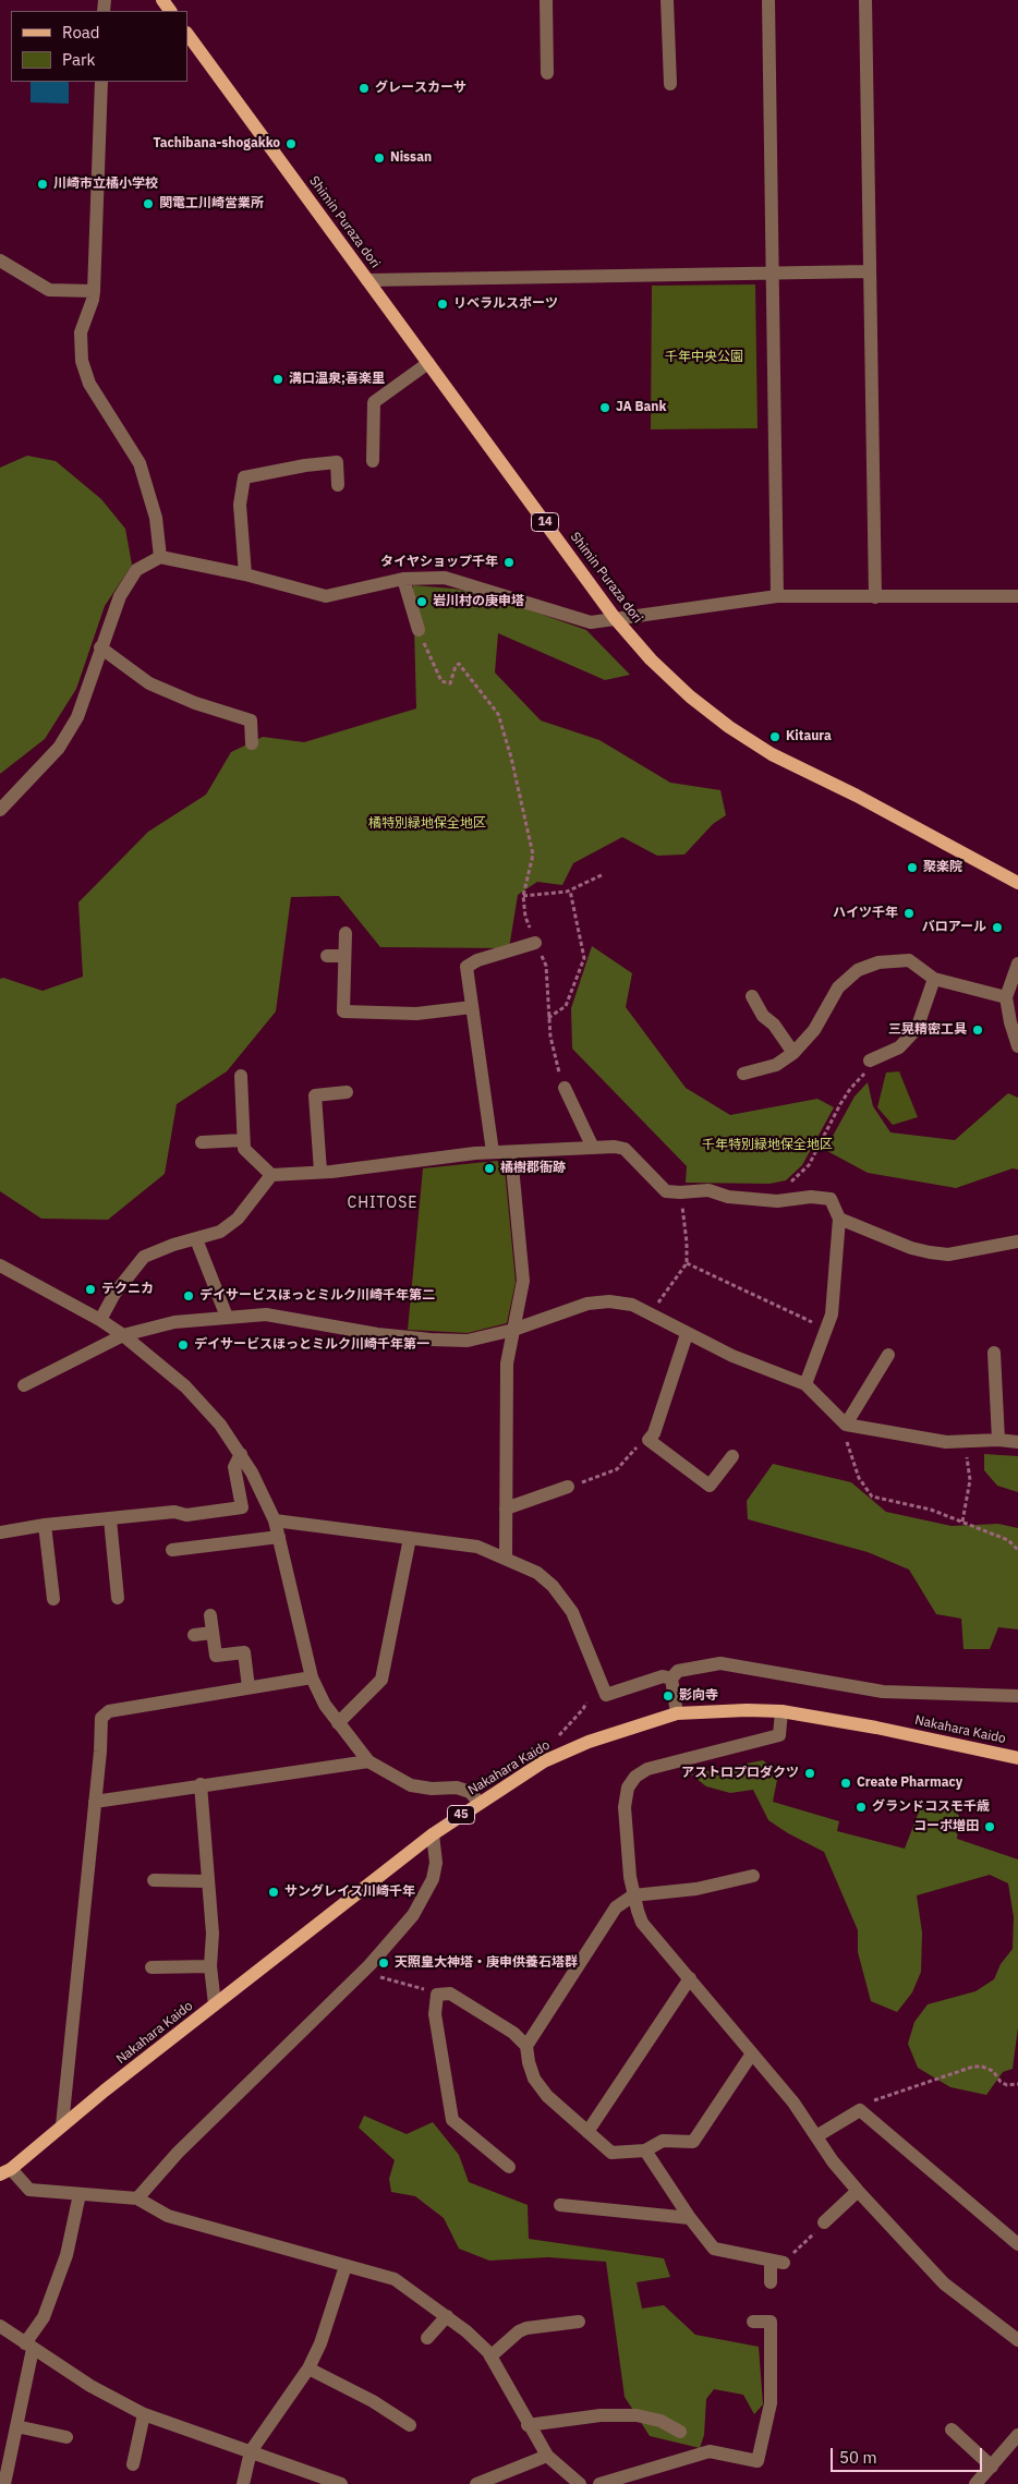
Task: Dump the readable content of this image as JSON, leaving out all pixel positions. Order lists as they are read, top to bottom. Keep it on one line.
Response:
{"streets":{"main road":["Shimin Puraza dori","14","Nakahara Kaido","45"]},"districts":["CHITOSE"],"parks":["千年中央公園","橘特別緑地保全地区","千年特別緑地保全地区"],"places":["グレースカーサ","Tachibana-shogakko","Nissan","川崎市立橘小学校","関電工川崎営業所","リベラルスポーツ","溝口温泉;喜楽里","JA Bank","タイヤショップ千年","岩川村の庚申塔","Kitaura","聚楽院","ハイツ千年","バロアール","三晃精密工具","橘樹郡衙跡","テクニカ","デイサービスほっとミルク川崎千年第二","デイサービスほっとミルク川崎千年第一","影向寺","アストロプロダクツ","Create Pharmacy","グランドコスモ千歳","コーポ増田","サングレイス川崎千年","天照皇大神塔・庚申供養石塔群"],"legend":["Road","Park"],"scale_bar":"50 m"}
